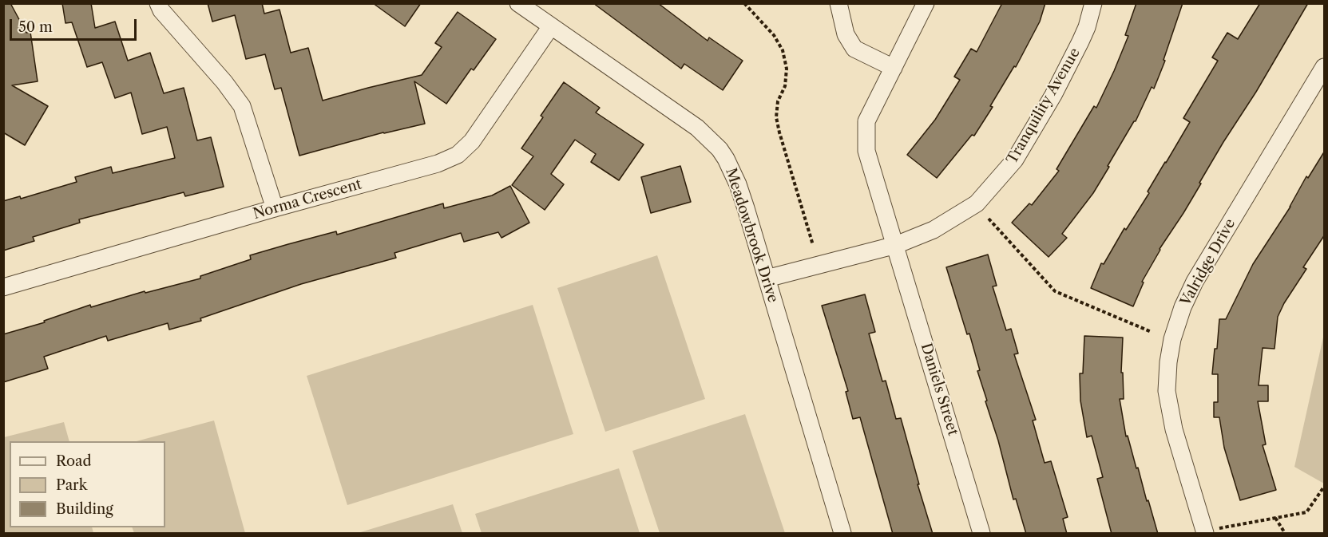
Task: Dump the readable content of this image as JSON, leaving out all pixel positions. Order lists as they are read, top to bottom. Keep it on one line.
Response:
{"streets":{"street":["Tranquility Avenue","Norma Crescent","Meadowbrook Drive","Valridge Drive","Daniels Street"]},"crossings":[["Tranquility Avenue","Meadowbrook Drive"],["Tranquility Avenue","Daniels Street"],["Norma Crescent","Meadowbrook Drive"]],"legend":["Road","Park","Building"],"scale_bar":"50 m"}
